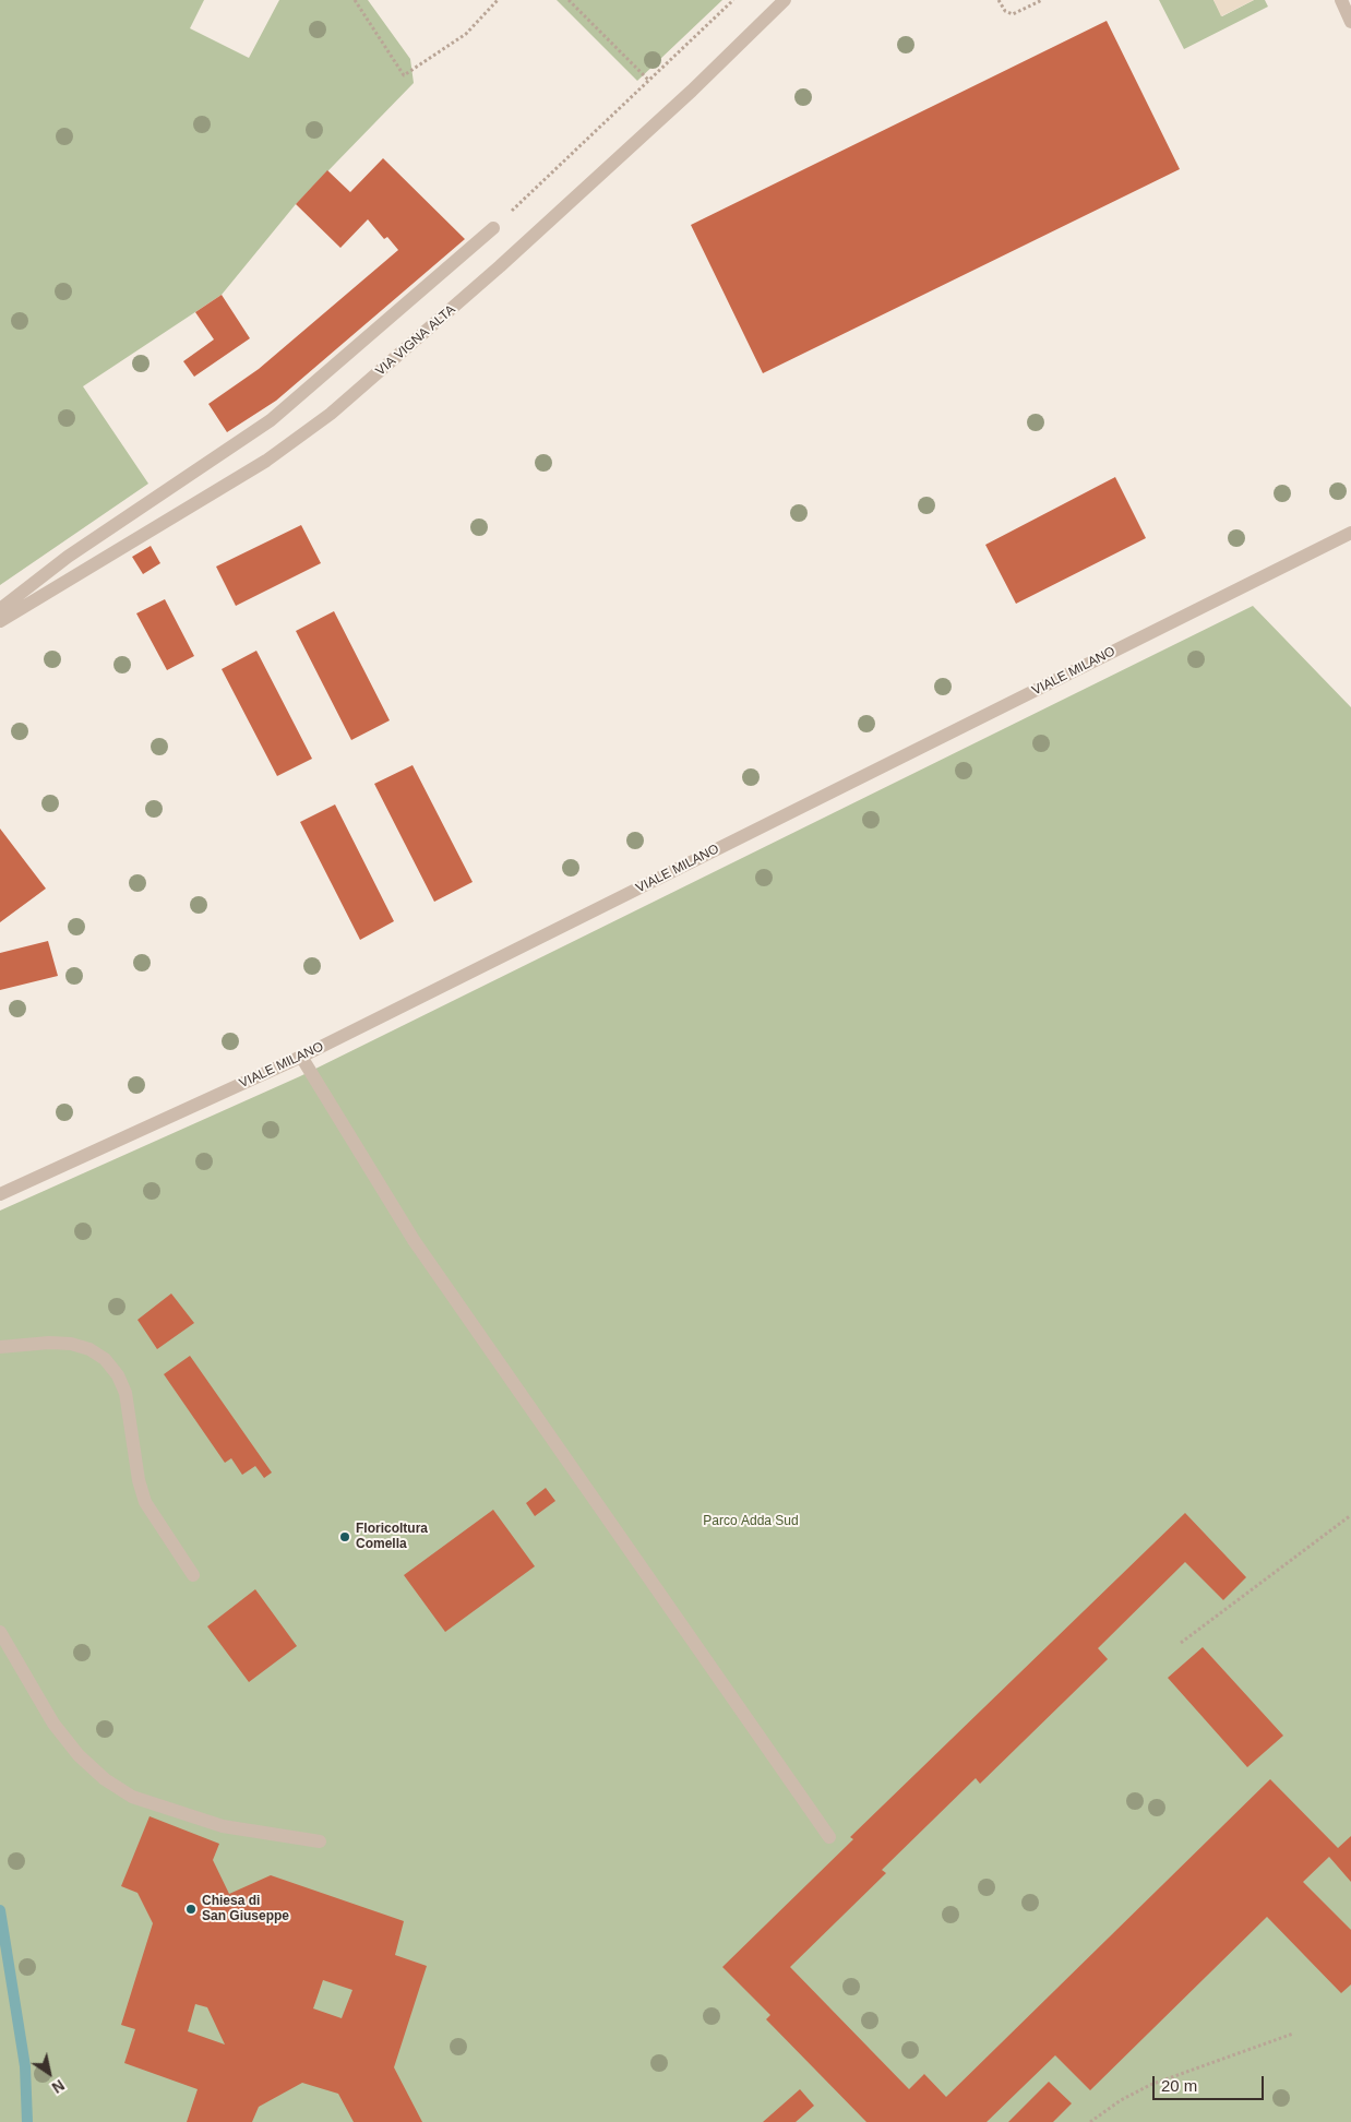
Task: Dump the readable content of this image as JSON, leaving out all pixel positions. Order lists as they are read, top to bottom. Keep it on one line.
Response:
{"streets":{"street":["VIA VIGNA ALTA","VIALE MILANO"]},"parks":["Parco Adda Sud"],"places":["Floricoltura Comella","Chiesa di San Giuseppe"],"scale_bar":"20 m","north":"bottom right"}
